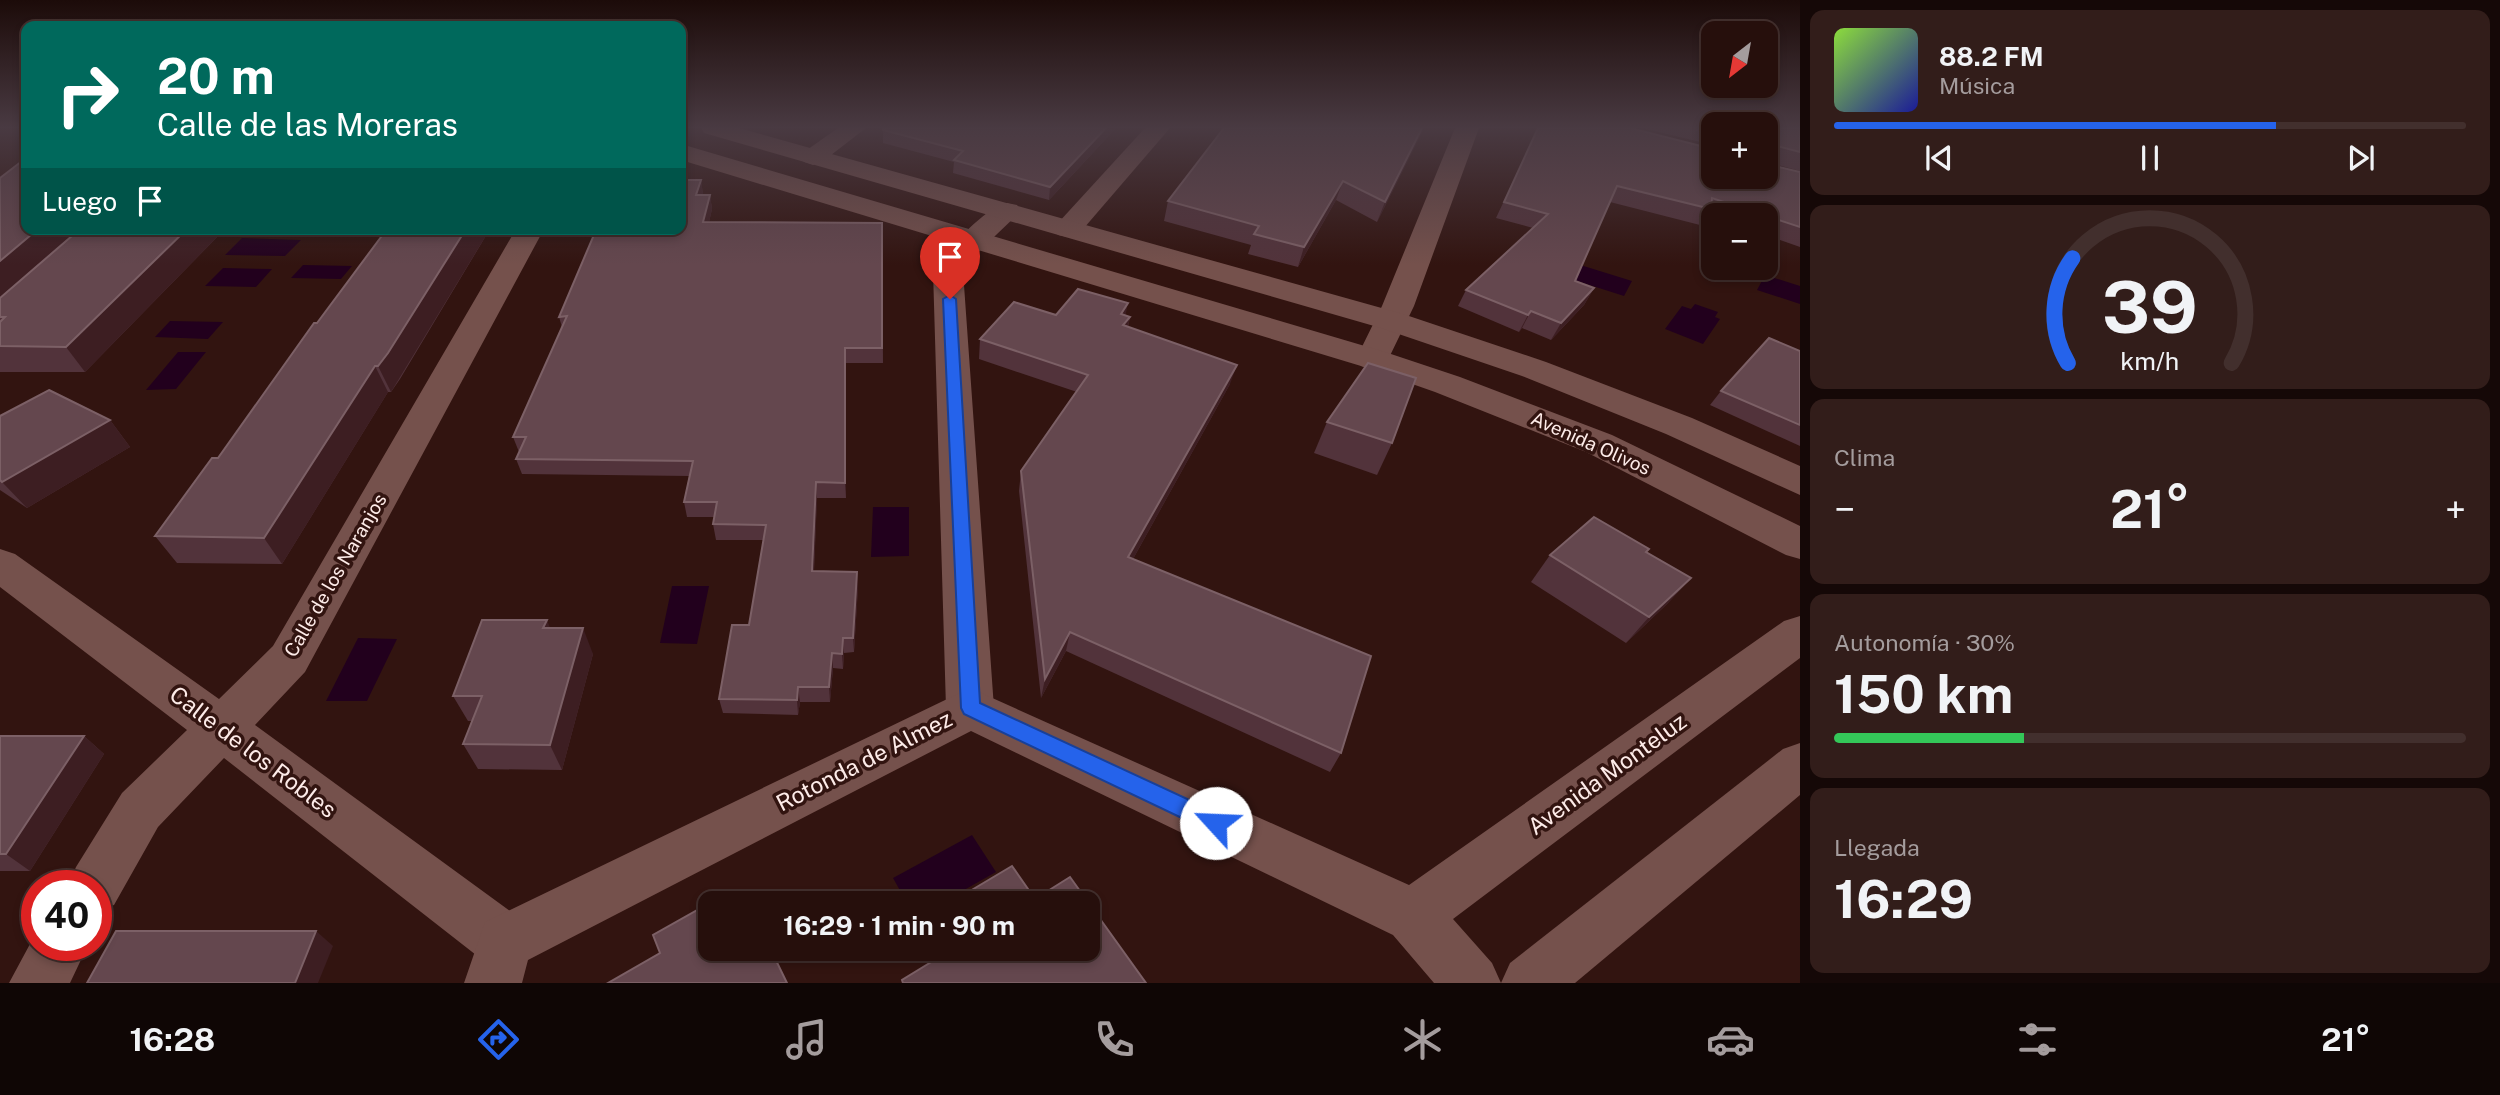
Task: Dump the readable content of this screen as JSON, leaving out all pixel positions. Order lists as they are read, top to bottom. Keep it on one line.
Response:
{"streets":{"street":["Avenida Olivos","Calle de los Naranjos","Calle de los Robles","Rotonda de Almez","Avenida Monteluz"]},"crossings":[["Calle de los Naranjos","Calle de los Robles"],["Calle de los Robles","Rotonda de Almez"],["Rotonda de Almez","Avenida Monteluz"]],"north":"bottom left","page":{"map_buttons":["+","−"],"turn":["20 m","Calle de las Moreras"],"song":["88.2 FM","Música"],"then":"Luego","tile":["Clima",["Autonomía · 30%","150 km"],["Llegada","16:29"]],"heat":["−","21°","+"],"limit":"40","trip":"16:29 · 1 min · 90 m","tabs":["16:28","21°"],"gauge":["39","km/h"]}}
